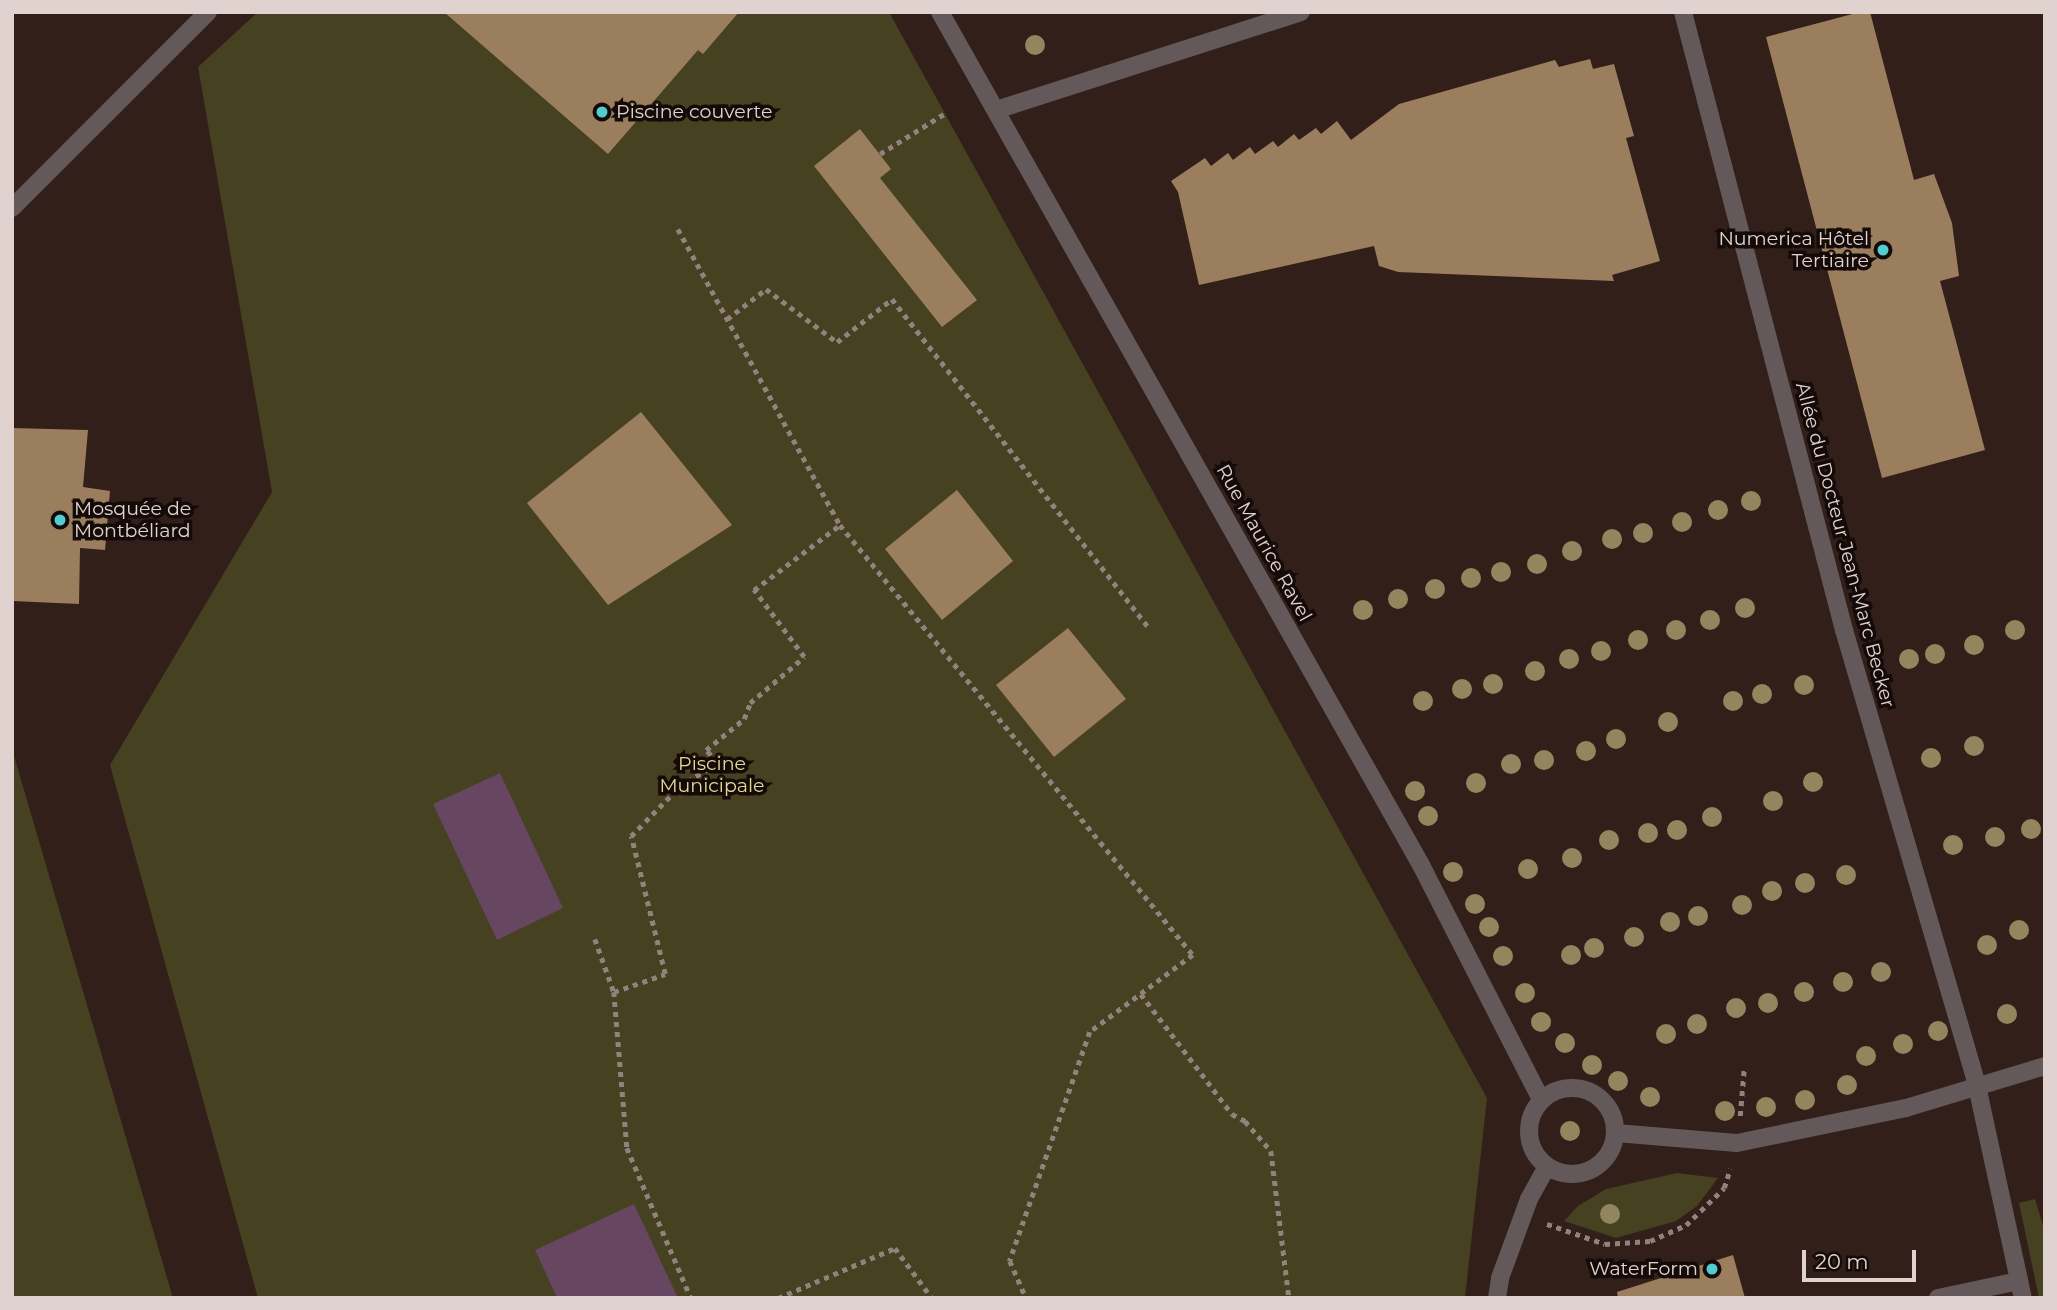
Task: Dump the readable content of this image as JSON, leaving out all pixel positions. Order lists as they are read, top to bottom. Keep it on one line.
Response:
{"streets":{"street":["Rue Maurice Ravel","Allée du Docteur Jean-Marc Becker"]},"parks":["Piscine Municipale"],"places":["Piscine couverte","Numerica Hôtel Tertiaire","Mosquée de Montbéliard","WaterForm"],"scale_bar":"20 m"}
